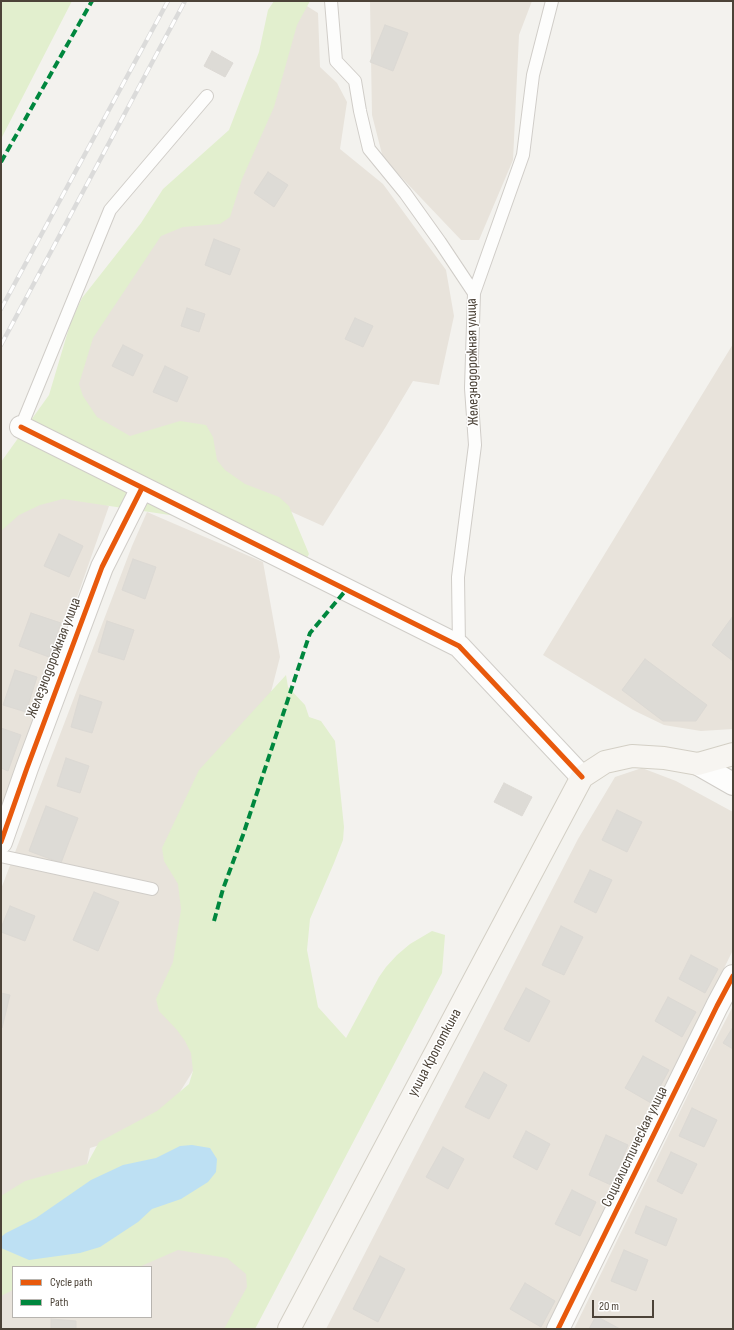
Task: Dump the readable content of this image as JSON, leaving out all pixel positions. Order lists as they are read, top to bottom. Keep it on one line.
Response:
{"streets":{"main road":["улица Кропоткина"],"street":["Железнодорожная улица","Социалистическая улица"]},"legend":["Cycle path","Path"],"scale_bar":"20 m"}
